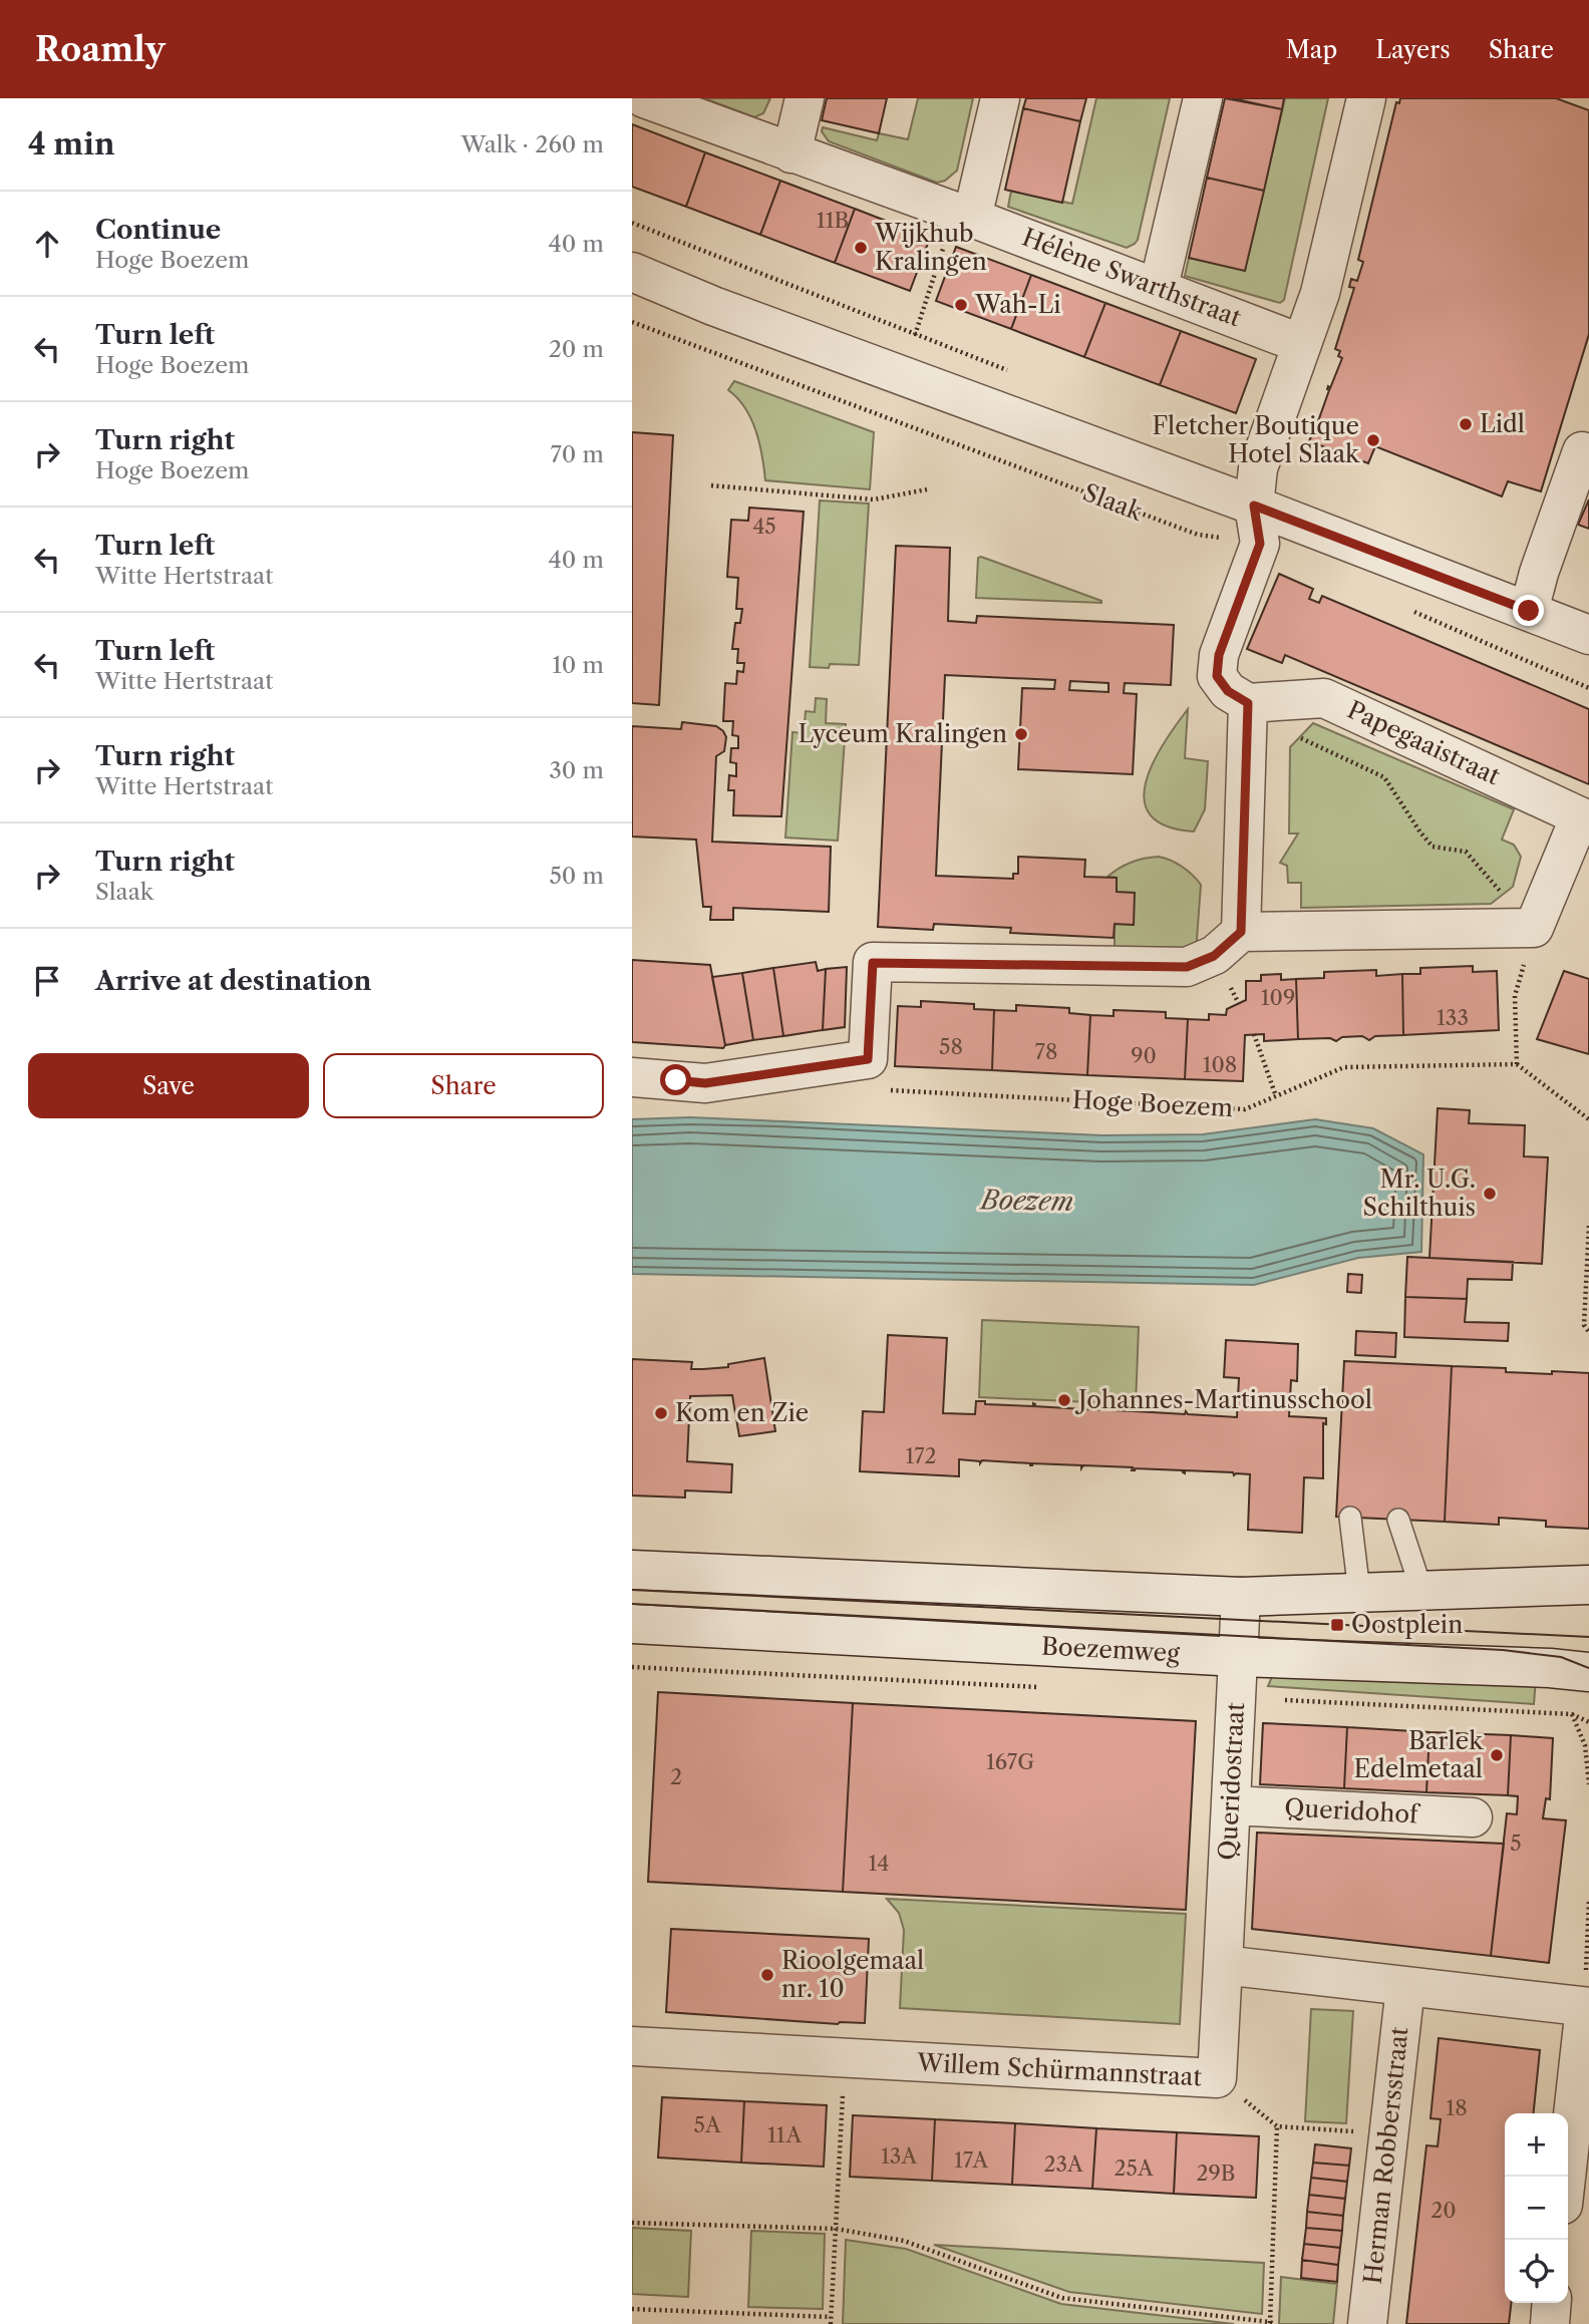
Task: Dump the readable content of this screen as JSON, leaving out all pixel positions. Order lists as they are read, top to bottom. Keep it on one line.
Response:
{"streets":{"street":["Hélène Swarthstraat","Slaak","Papegaaistraat","Boezemweg","Queridostraat","Queridohof","Willem Schürmannstraat","Herman Robbersstraat"],"path":["Hoge Boezem"]},"crossings":[["Boezemweg","Queridostraat"],["Queridostraat","Queridohof"],["Queridostraat","Willem Schürmannstraat"]],"water":["Boezem"],"places":{"other":["Wijkhub Kralingen","Wah-Li","Lidl","Fletcher Boutique Hotel Slaak","Lyceum Kralingen","Mr. U.G. Schilthuis","Johannes-Martinusschool","Kom en Zie","Barlek Edelmetaal","Rioolgemaal nr. 10"],"transit":["Oostplein"]},"house_numbers":["11B","45","109","133","58","78","90","108","172","167G","2","5","14","18","5A","11A","13A","17A","23A","25A","29B","20"],"page":{"header":"Roamly","nav":["Map","Layers","Share"],"heading":["4 min","Walk · 260 m"],"list":[["Continue","Hoge Boezem","40 m"],["Turn left","Hoge Boezem","20 m"],["Turn right","Hoge Boezem","70 m"],["Turn left","Witte Hertstraat","40 m"],["Turn left","Witte Hertstraat","10 m"],["Turn right","Witte Hertstraat","30 m"],["Turn right","Slaak","50 m"],"Arrive at destination"],"buttons":["Save","Share"],"map_buttons":["+","−"]}}
